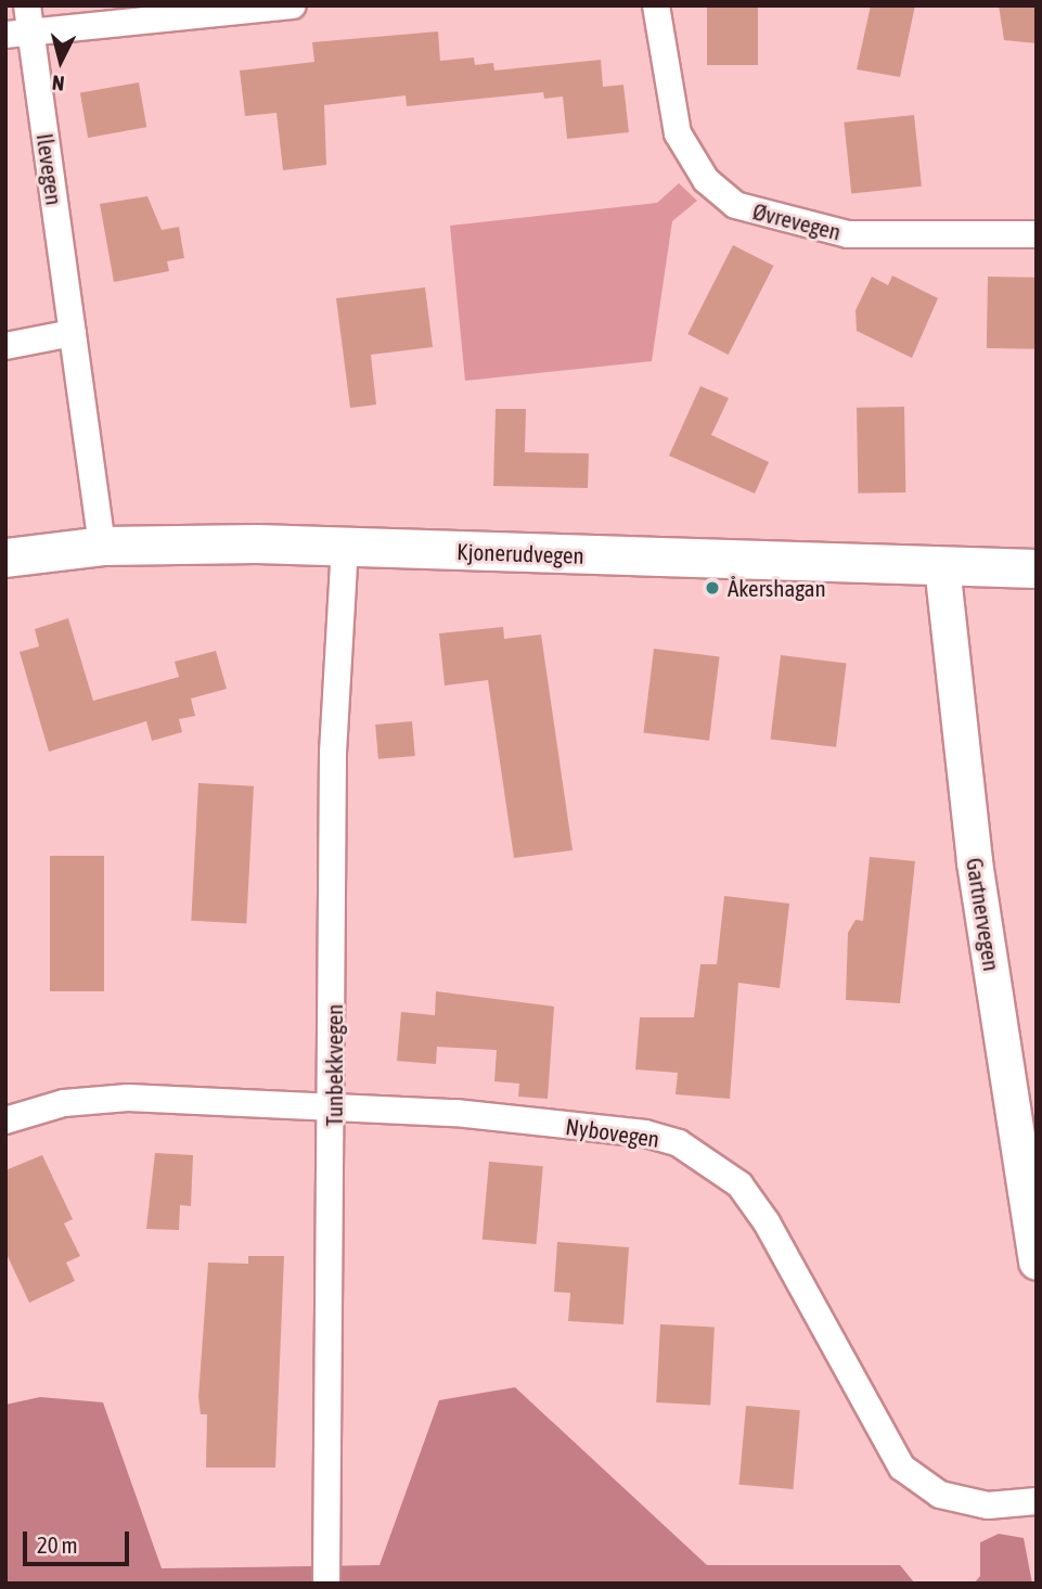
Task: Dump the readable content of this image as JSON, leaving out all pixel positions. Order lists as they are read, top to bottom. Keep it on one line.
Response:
{"streets":{"main road":["Kjonerudvegen"],"street":["Ilevegen","Øvrevegen","Gartnervegen","Tunbekkvegen","Nybovegen"]},"crossings":[["Ilevegen","Kjonerudvegen"],["Kjonerudvegen","Gartnervegen"],["Kjonerudvegen","Tunbekkvegen"],["Tunbekkvegen","Nybovegen"]],"places":["Åkershagan"],"scale_bar":"20 m","north":"bottom"}
